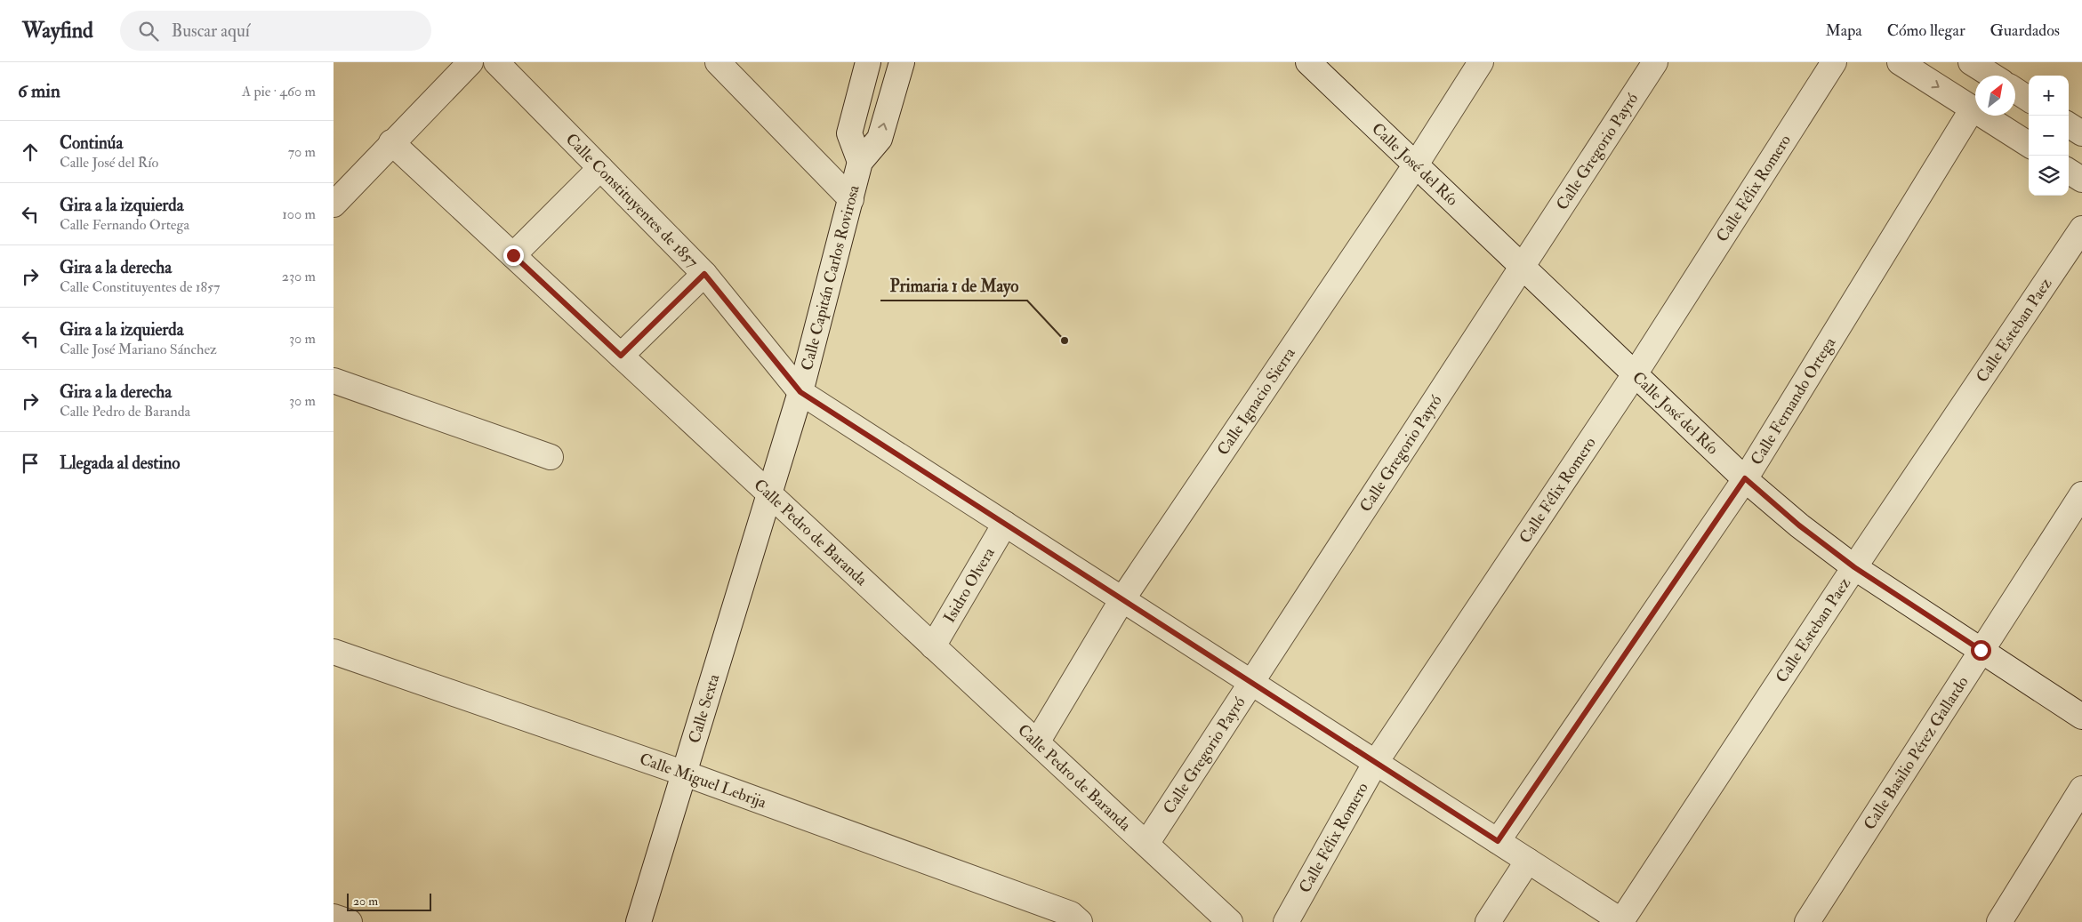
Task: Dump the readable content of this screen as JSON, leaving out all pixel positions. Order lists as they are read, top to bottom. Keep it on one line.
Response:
{"streets":{"street":["Calle Gregorio Payró","Calle José del Río","Calle Félix Romero","Calle Constituyentes de 1857","Calle Capitán Carlos Rovirosa","Calle Esteban Paez","Calle Ignacio Sierra","Calle Fernando Ortega","Calle Pedro de Baranda","Isidro Olvera","Calle Sexta","Calle Basilio Pérez Gallardo","Calle Miguel Lebrija"]},"crossings":[["Calle Gregorio Payró","Calle José del Río"],["Calle Gregorio Payró","Calle Constituyentes de 1857"],["Calle Gregorio Payró","Calle Pedro de Baranda"],["Calle José del Río","Calle Félix Romero"],["Calle José del Río","Calle Esteban Paez"],["Calle José del Río","Calle Ignacio Sierra"],["Calle José del Río","Calle Fernando Ortega"],["Calle José del Río","Calle Basilio Pérez Gallardo"],["Calle Félix Romero","Calle Constituyentes de 1857"],["Calle Constituyentes de 1857","Calle Capitán Carlos Rovirosa"],["Calle Constituyentes de 1857","Calle Esteban Paez"],["Calle Constituyentes de 1857","Calle Ignacio Sierra"],["Calle Constituyentes de 1857","Calle Fernando Ortega"],["Calle Constituyentes de 1857","Isidro Olvera"],["Calle Capitán Carlos Rovirosa","Calle Pedro de Baranda"],["Calle Capitán Carlos Rovirosa","Calle Sexta"],["Calle Ignacio Sierra","Calle Pedro de Baranda"],["Calle Pedro de Baranda","Isidro Olvera"],["Calle Pedro de Baranda","Calle Sexta"],["Calle Sexta","Calle Miguel Lebrija"]],"places":["Primaria 1 de Mayo"],"scale_bar":"20 m","north":"top right","page":{"header":"Wayfind","search":"Buscar aquí","nav":["Mapa","Cómo llegar","Guardados"],"heading":["6 min","A pie · 460 m"],"map_buttons":["+","−"],"list":[["Continúa","Calle José del Río","70 m"],["Gira a la izquierda","Calle Fernando Ortega","100 m"],["Gira a la derecha","Calle Constituyentes de 1857","230 m"],["Gira a la izquierda","Calle José Mariano Sánchez","30 m"],["Gira a la derecha","Calle Pedro de Baranda","30 m"],"Llegada al destino"],"scale":"20 m"}}
